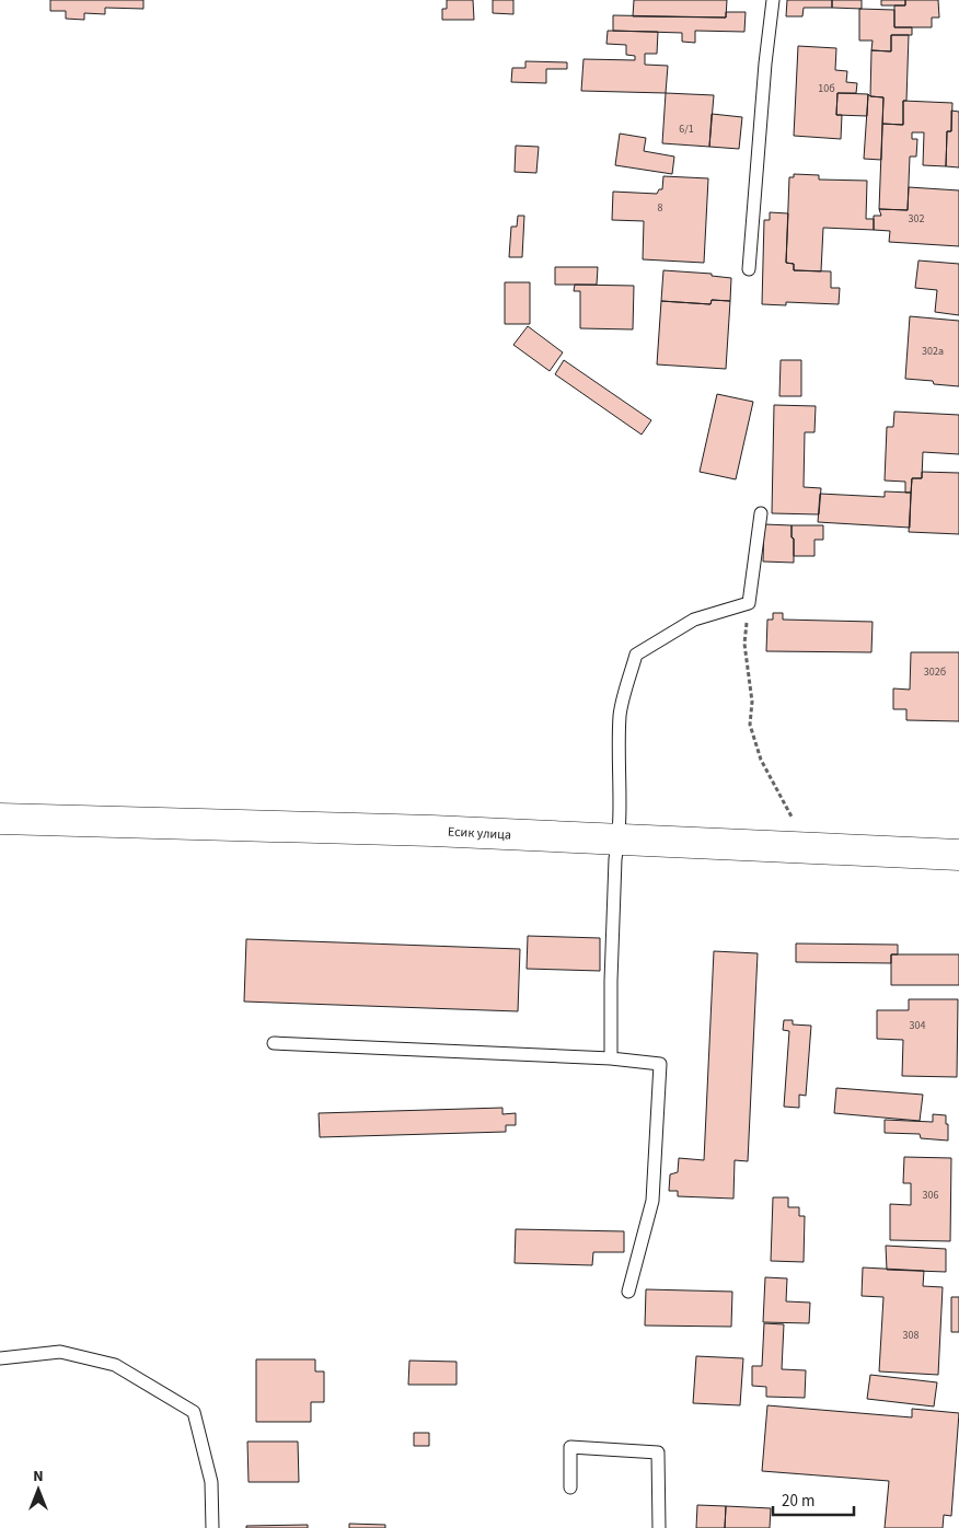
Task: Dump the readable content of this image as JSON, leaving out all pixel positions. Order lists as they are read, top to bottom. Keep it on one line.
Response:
{"streets":{"street":["Есик улица"]},"house_numbers":["10б","6/1","8","302","302а","302б","304","306","308"],"scale_bar":"20 m","north":"top"}
